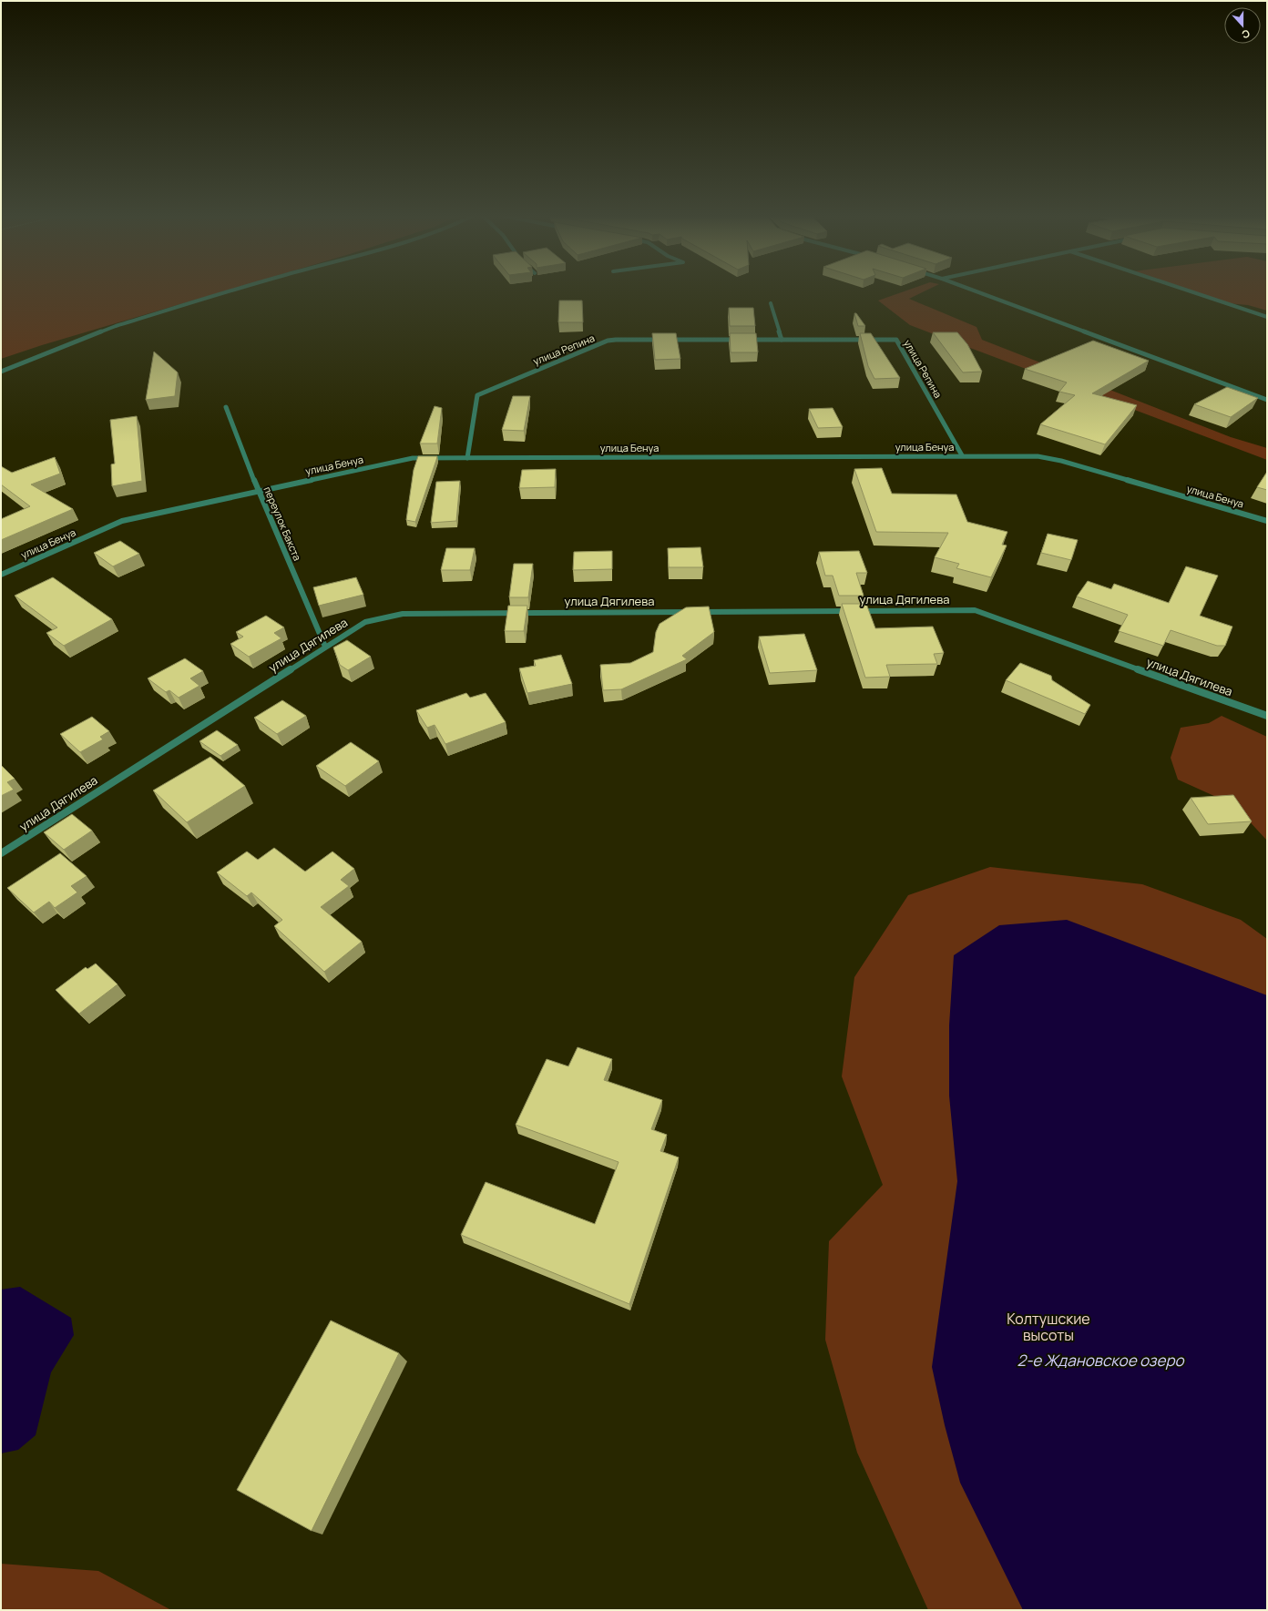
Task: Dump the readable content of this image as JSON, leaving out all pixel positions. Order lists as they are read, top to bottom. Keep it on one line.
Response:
{"streets":{"street":["улица Репина","улица Бенуа","переулок Бакста","улица Дягилева"]},"crossings":[["улица Репина","улица Бенуа"],["улица Бенуа","переулок Бакста"],["переулок Бакста","улица Дягилева"]],"water":["2-е Ждановское озеро"],"parks":["Колтушские высоты"],"north":"bottom"}
